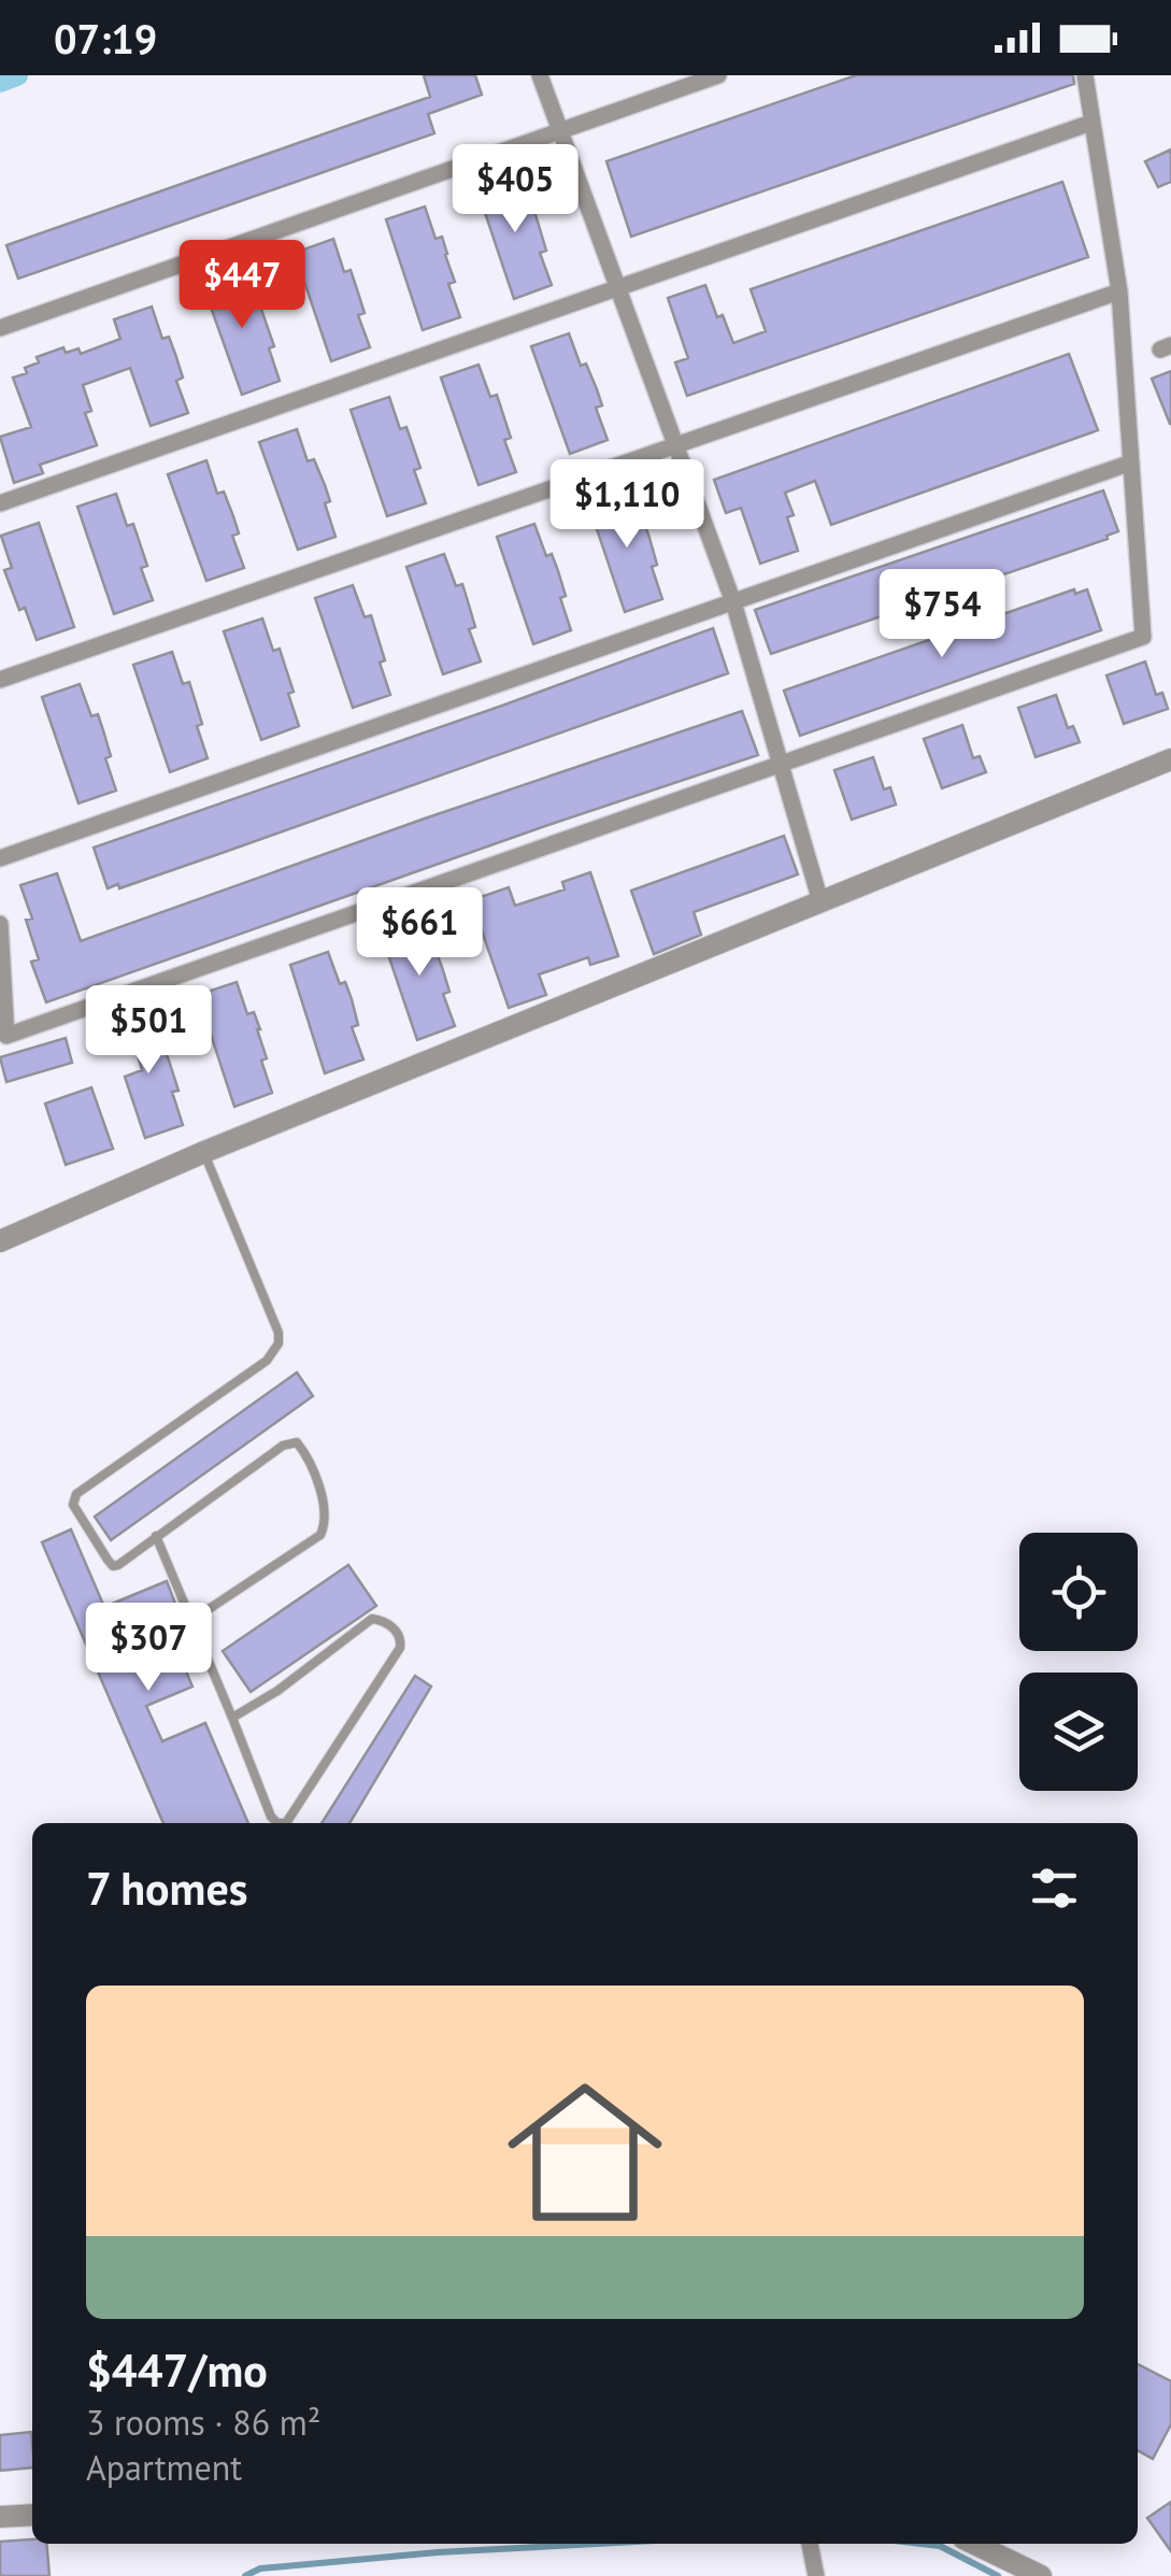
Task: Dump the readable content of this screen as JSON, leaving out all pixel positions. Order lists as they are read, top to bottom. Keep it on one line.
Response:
{"page":{"status":"07:19","price":["$405","$447","$1,110","$754","$661","$501","$307"],"heading":"7 homes","list":[{"name":"$447/mo","note":"3 rooms · 86 m² · Apartment"}]}}
